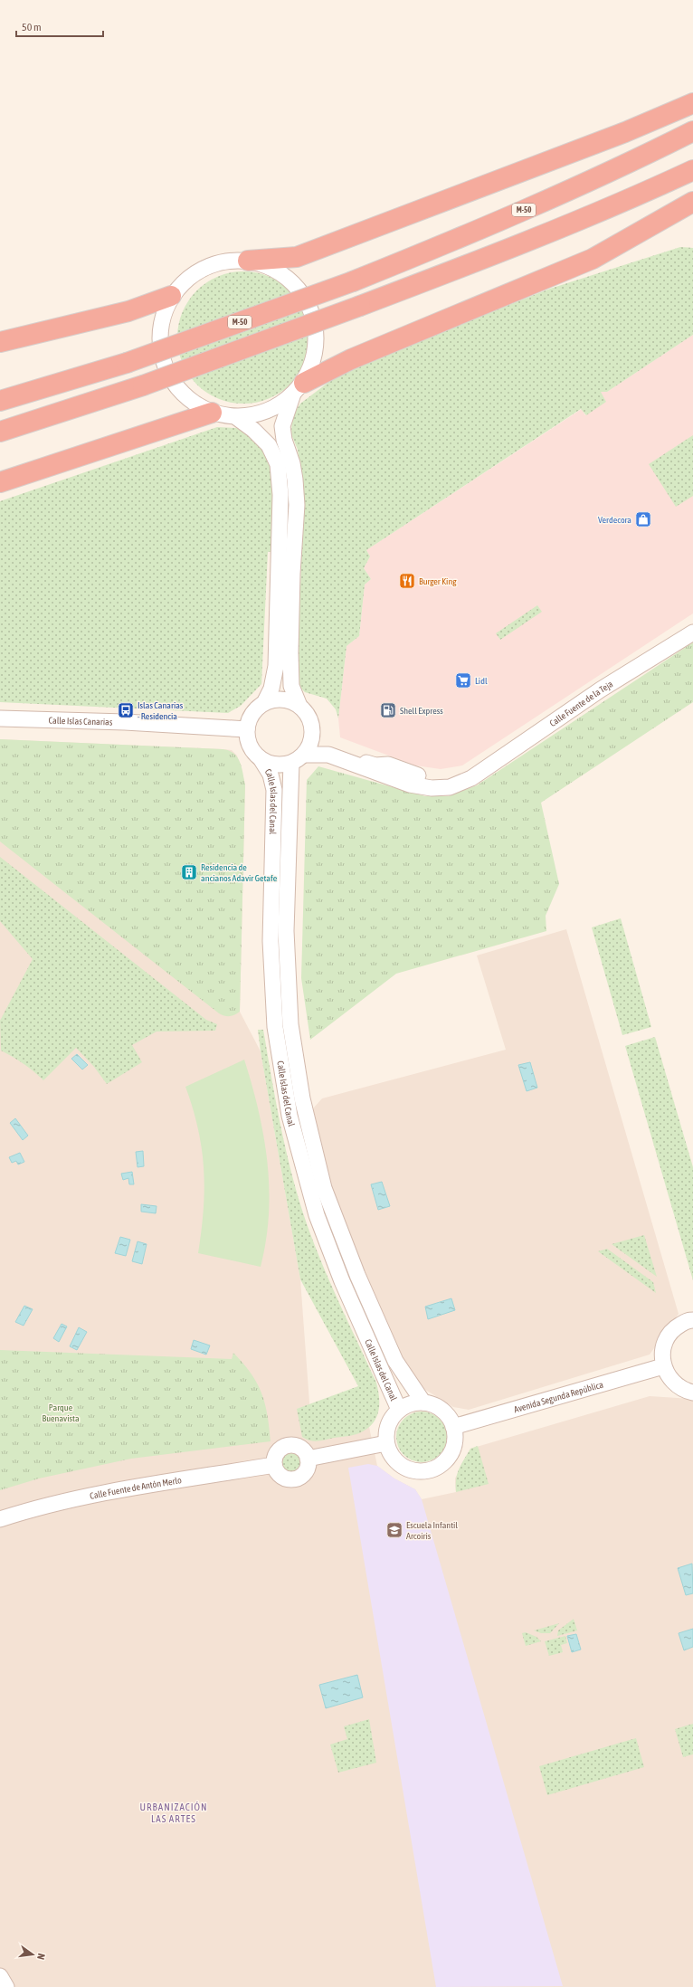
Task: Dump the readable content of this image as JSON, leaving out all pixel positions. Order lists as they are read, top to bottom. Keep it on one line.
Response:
{"streets":{"highway":["M-50"],"street":["Calle Fuente de la Teja","Calle Islas Canarias","Calle Islas del Canal","Avenida Segunda República","Calle Fuente de Antón Merlo"]},"crossings":[["Calle Fuente de la Teja","Calle Islas Canarias"],["Calle Fuente de la Teja","Calle Islas del Canal"],["Calle Islas Canarias","Calle Islas del Canal"],["Calle Islas del Canal","Avenida Segunda República"]],"districts":["URBANIZACIÓN LAS ARTES"],"parks":["Parque Buenavista"],"places":{"shop":["Verdecora"],"restaurant":["Burger King"],"supermarket":["Lidl"],"bus stop":["Islas Canarias - Residencia"],"fuel station":["Shell Express"],"building":["Residencia de ancianos Adavir Getafe"],"school or university":["Escuela Infantil Arcoiris"]},"scale_bar":"50 m","north":"right"}
